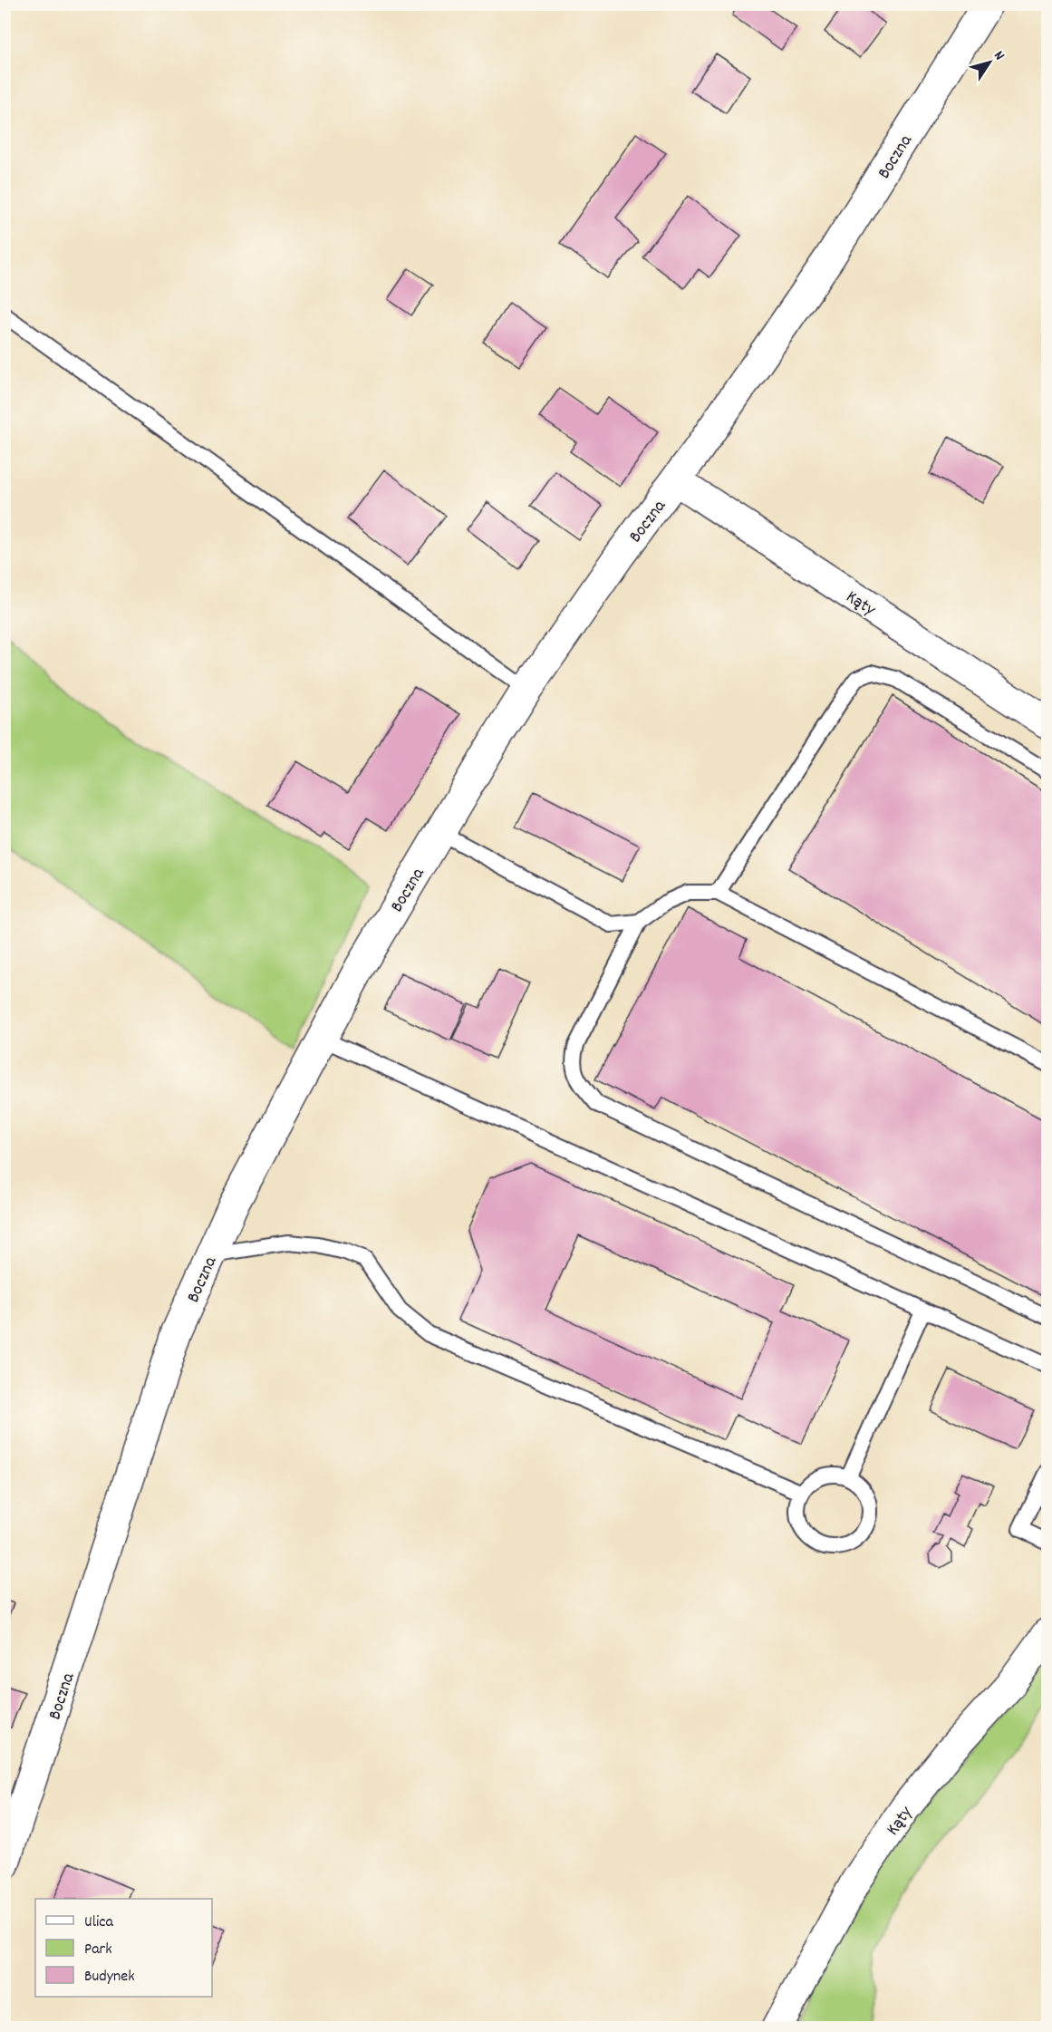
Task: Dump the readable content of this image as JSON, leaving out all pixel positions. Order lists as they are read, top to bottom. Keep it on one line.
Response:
{"streets":{"street":["Boczna","Kąty"]},"crossings":[["Boczna","Kąty"]],"legend":["Ulica","Park","Budynek"],"north":"top right"}
